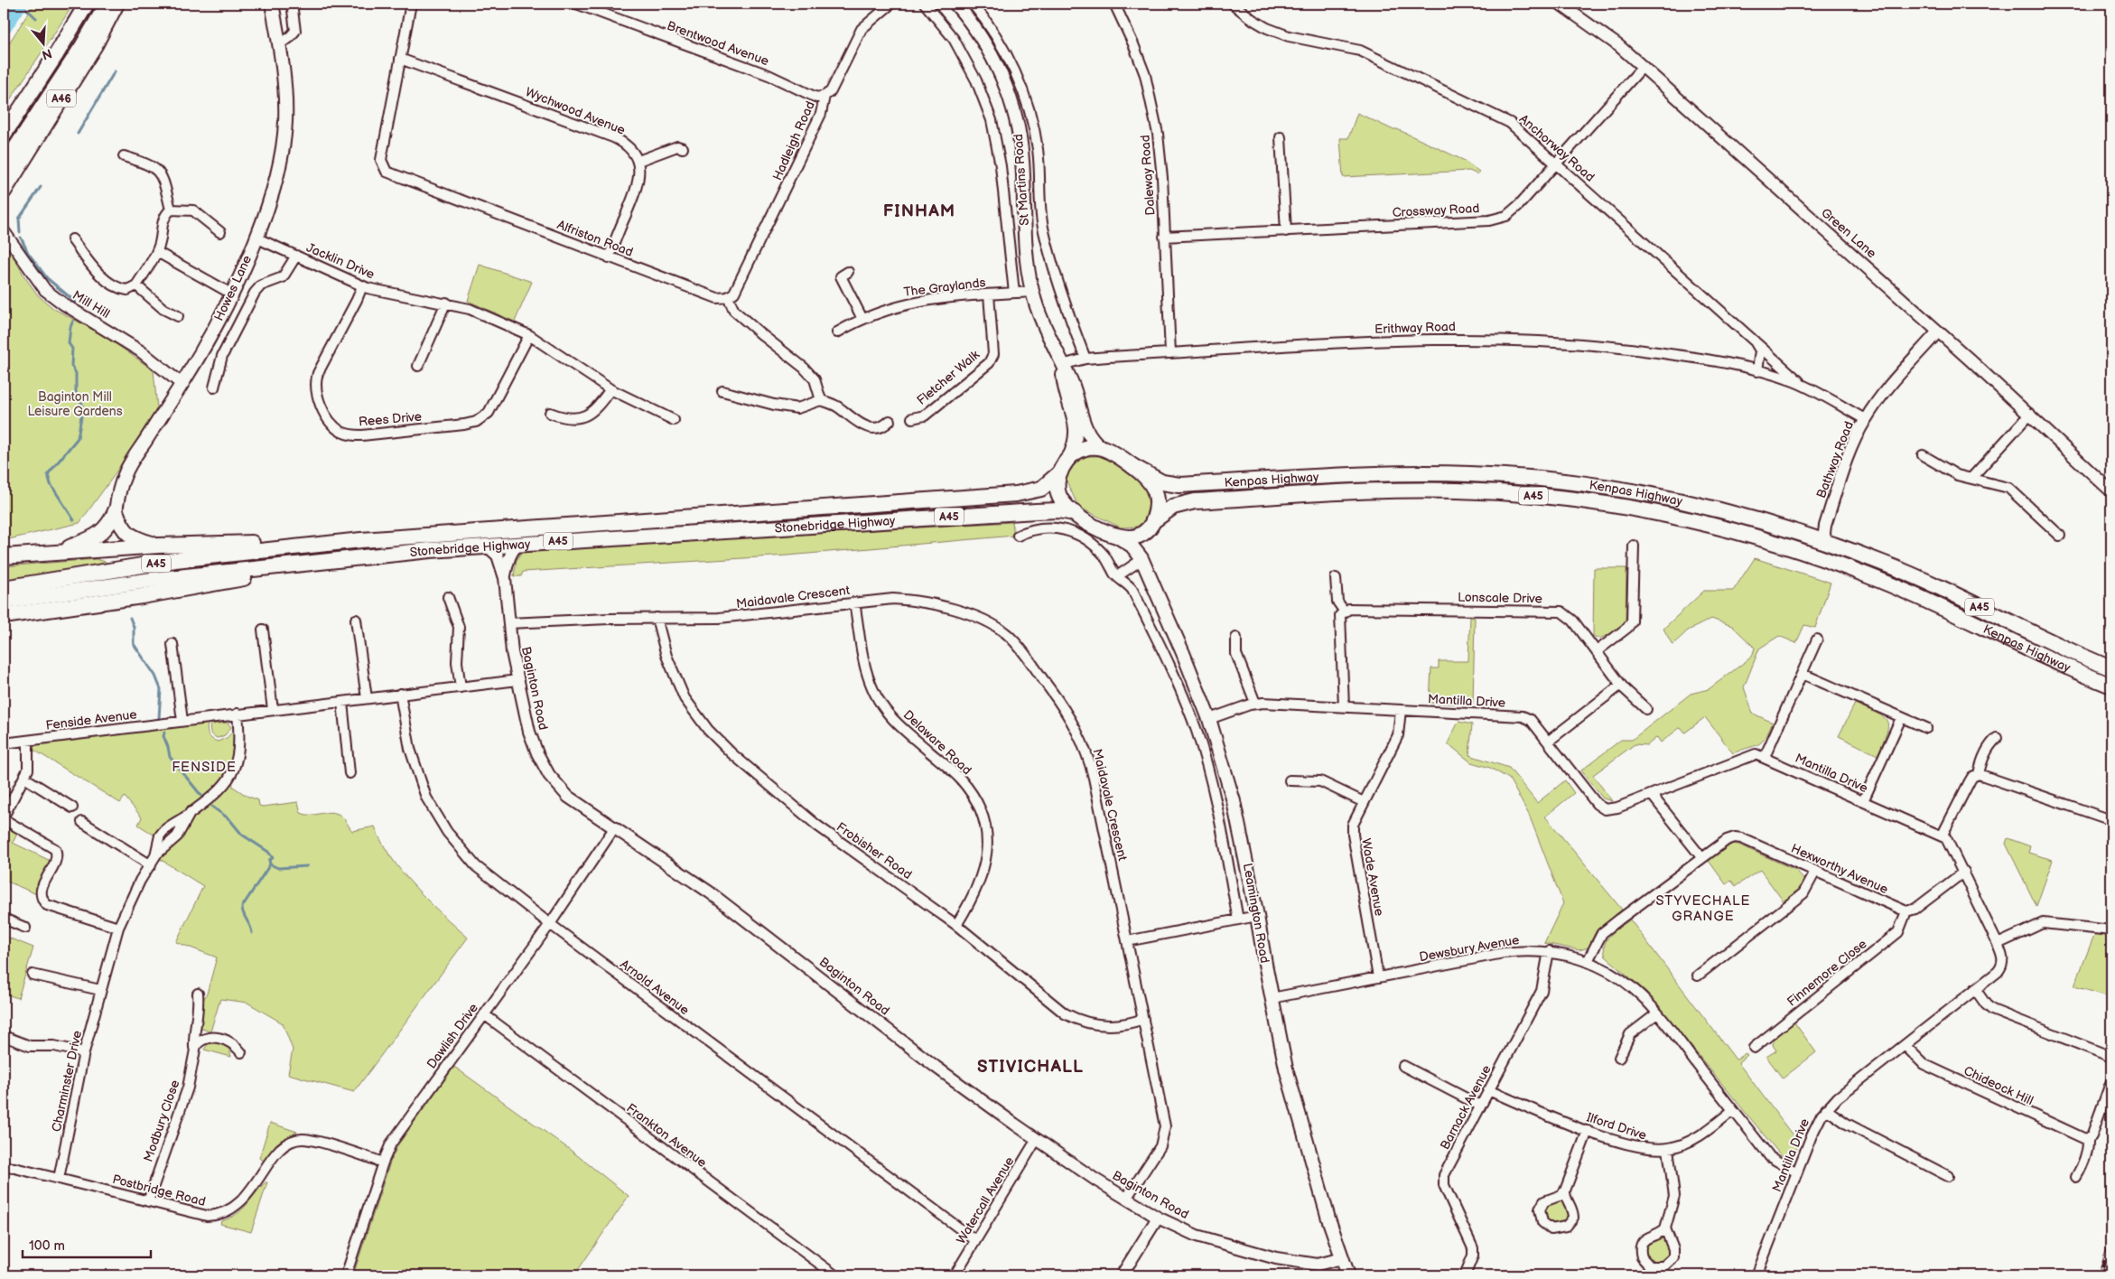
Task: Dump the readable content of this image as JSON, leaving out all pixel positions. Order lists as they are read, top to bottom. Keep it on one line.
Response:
{"streets":{"highway":["A46","Kenpas Highway","A45","Stonebridge Highway"],"main road":["St Martins Road","Howes Lane","Leamington Road"],"street":["Brentwood Avenue","Wychwood Avenue","Hadleigh Road","Anchorway Road","Daleway Road","Crossway Road","Green Lane","Alfriston Road","Jacklin Drive","The Graylands","Mill Hill","Erithway Road","Fletcher Walk","Rees Drive","Bathway Road","Maidavale Crescent","Lonscale Drive","Baginton Road","Mantilla Drive","Fenside Avenue","Delaware Road","Frobisher Road","Hexworthy Avenue","Wade Avenue","Dewsbury Avenue","Finnemore Close","Arnold Avenue","Dawlish Drive","Charminster Drive","Chideock Hill","Barnack Avenue","Modbury Close","Ilford Drive","Frankton Avenue","Postbridge Road","Watercall Avenue"]},"crossings":[["Brentwood Avenue","Hadleigh Road"],["Wychwood Avenue","Alfriston Road"],["Hadleigh Road","Alfriston Road"],["Anchorway Road","Crossway Road"],["Anchorway Road","Erithway Road"],["Anchorway Road","Bathway Road"],["Daleway Road","Crossway Road"],["Daleway Road","Erithway Road"],["St Martins Road","The Graylands"],["St Martins Road","Erithway Road"],["St Martins Road","Kenpas Highway"],["St Martins Road","Stonebridge Highway"],["St Martins Road","Leamington Road"],["Crossway Road","Green Lane"],["Green Lane","Bathway Road"],["Jacklin Drive","Howes Lane"],["Jacklin Drive","Rees Drive"],["The Graylands","Fletcher Walk"],["Howes Lane","Mill Hill"],["Bathway Road","Kenpas Highway"],["Kenpas Highway","Stonebridge Highway"],["Kenpas Highway","Leamington Road"],["A45","Stonebridge Highway"],["Stonebridge Highway","Baginton Road"],["Stonebridge Highway","Leamington Road"],["Maidavale Crescent","Baginton Road"],["Maidavale Crescent","Delaware Road"],["Maidavale Crescent","Frobisher Road"],["Baginton Road","Fenside Avenue"],["Baginton Road","Leamington Road"],["Baginton Road","Dawlish Drive"],["Baginton Road","Watercall Avenue"],["Mantilla Drive","Wade Avenue"],["Mantilla Drive","Leamington Road"],["Mantilla Drive","Dewsbury Avenue"],["Mantilla Drive","Chideock Hill"],["Fenside Avenue","Arnold Avenue"],["Fenside Avenue","Charminster Drive"],["Delaware Road","Frobisher Road"],["Hexworthy Avenue","Dewsbury Avenue"],["Hexworthy Avenue","Finnemore Close"],["Wade Avenue","Dewsbury Avenue"],["Leamington Road","Dewsbury Avenue"],["Dewsbury Avenue","Barnack Avenue"],["Dewsbury Avenue","Ilford Drive"],["Arnold Avenue","Dawlish Drive"],["Arnold Avenue","Watercall Avenue"],["Dawlish Drive","Frankton Avenue"],["Dawlish Drive","Postbridge Road"],["Charminster Drive","Postbridge Road"],["Barnack Avenue","Ilford Drive"],["Modbury Close","Postbridge Road"]],"districts":["FINHAM","FENSIDE","STYVECHALE GRANGE","STIVICHALL"],"parks":["Baginton Mill Leisure Gardens"],"scale_bar":"100 m","north":"bottom"}
